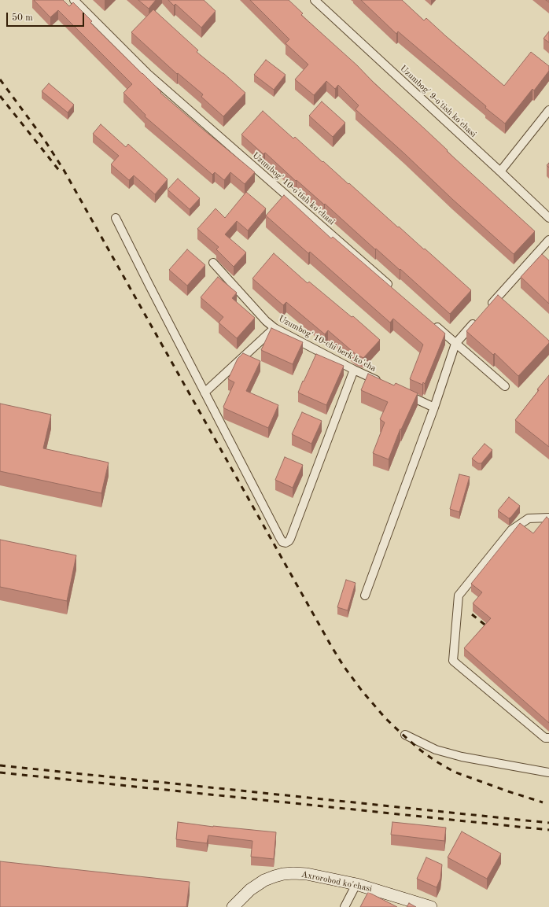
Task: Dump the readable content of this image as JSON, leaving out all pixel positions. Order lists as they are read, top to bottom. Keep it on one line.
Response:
{"streets":{"street":["Uzumbog' 9-o'tish ko'chasi","Uzumbog' 10-o'tish ko'chasi","Uzumbog' 10-chi berk ko'cha","Axrorobod ko'chasi"]},"scale_bar":"50 m"}
